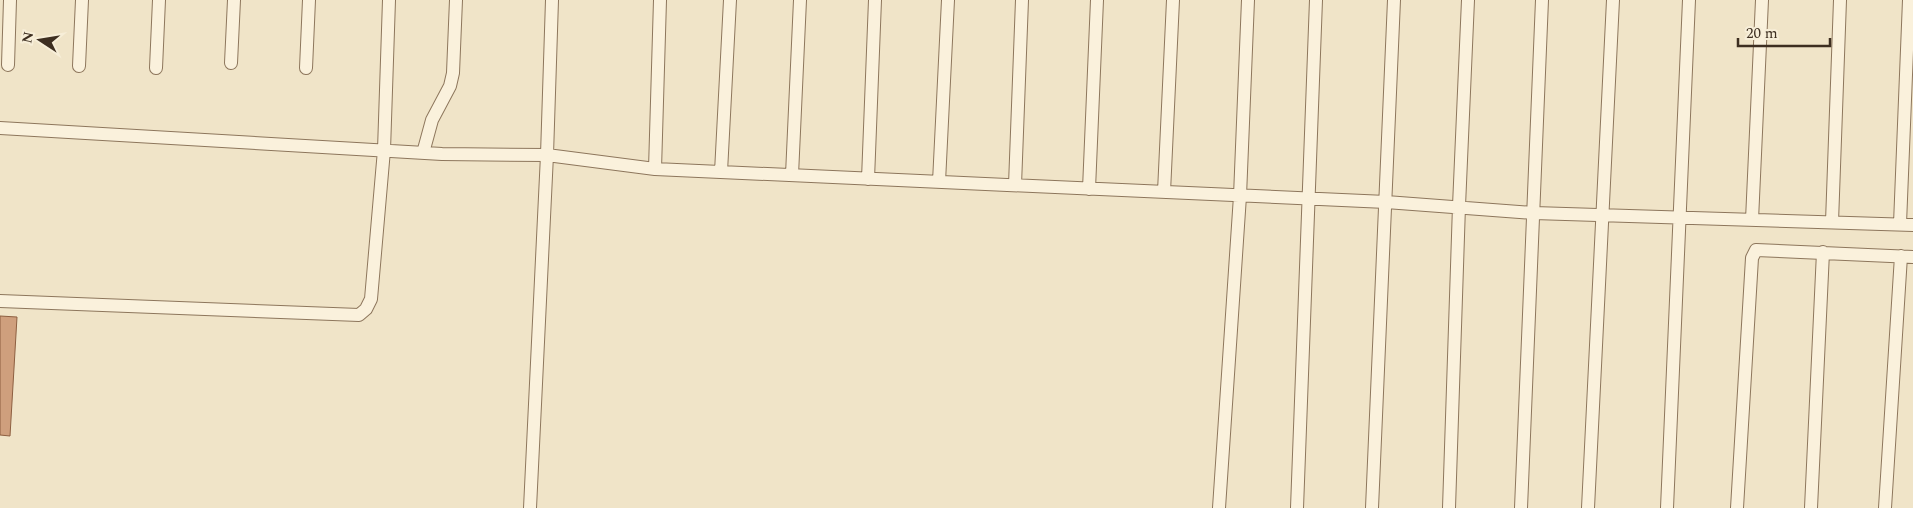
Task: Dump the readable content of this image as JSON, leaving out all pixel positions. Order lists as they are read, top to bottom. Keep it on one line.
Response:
{"scale_bar":"20 m","north":"left"}
